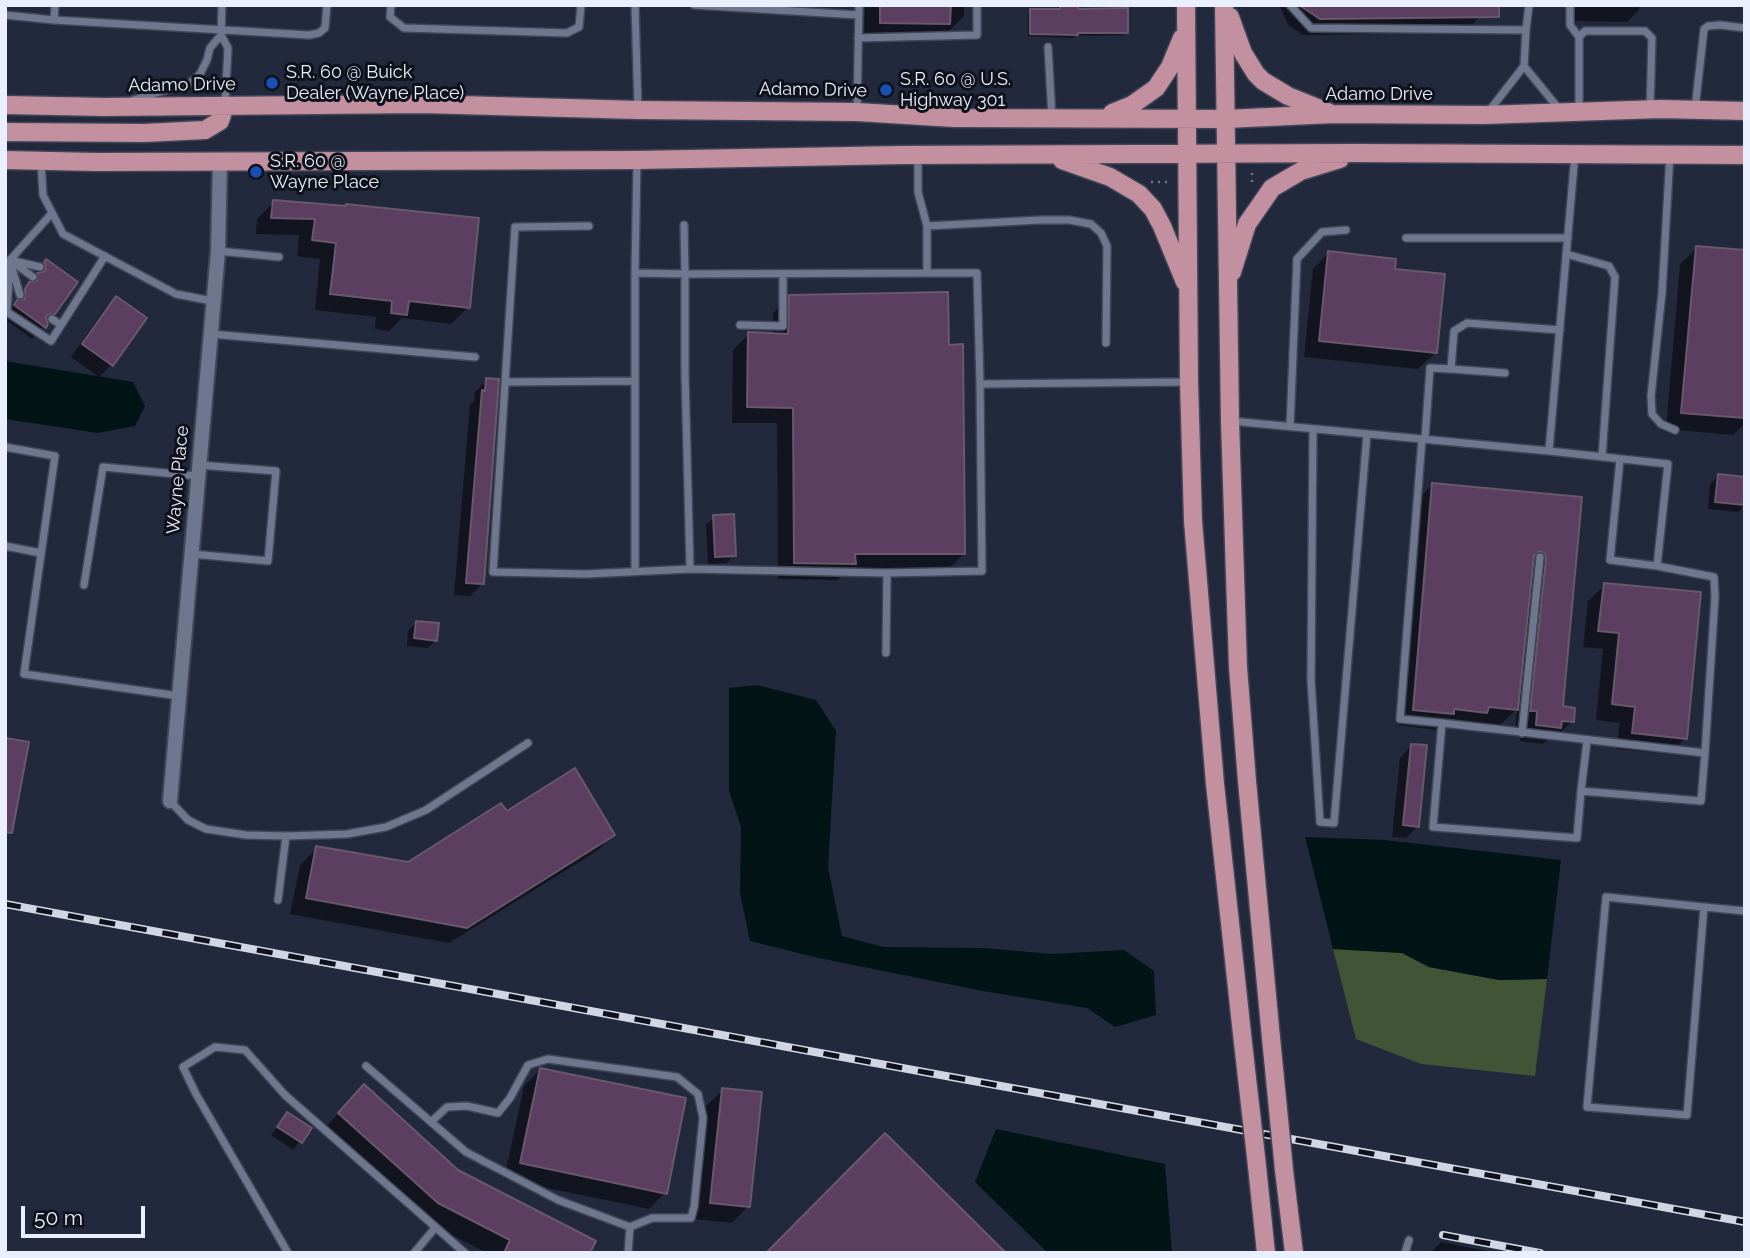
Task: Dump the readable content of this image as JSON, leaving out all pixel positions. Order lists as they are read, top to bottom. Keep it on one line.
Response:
{"streets":{"main road":["Adamo Drive"],"street":["Wayne Place"]},"places":["S.R. 60 @ Buick Dealer (Wayne Place)","S.R. 60 @ U.S. Highway 301","S.R. 60 @ Wayne Place"],"scale_bar":"50 m"}
